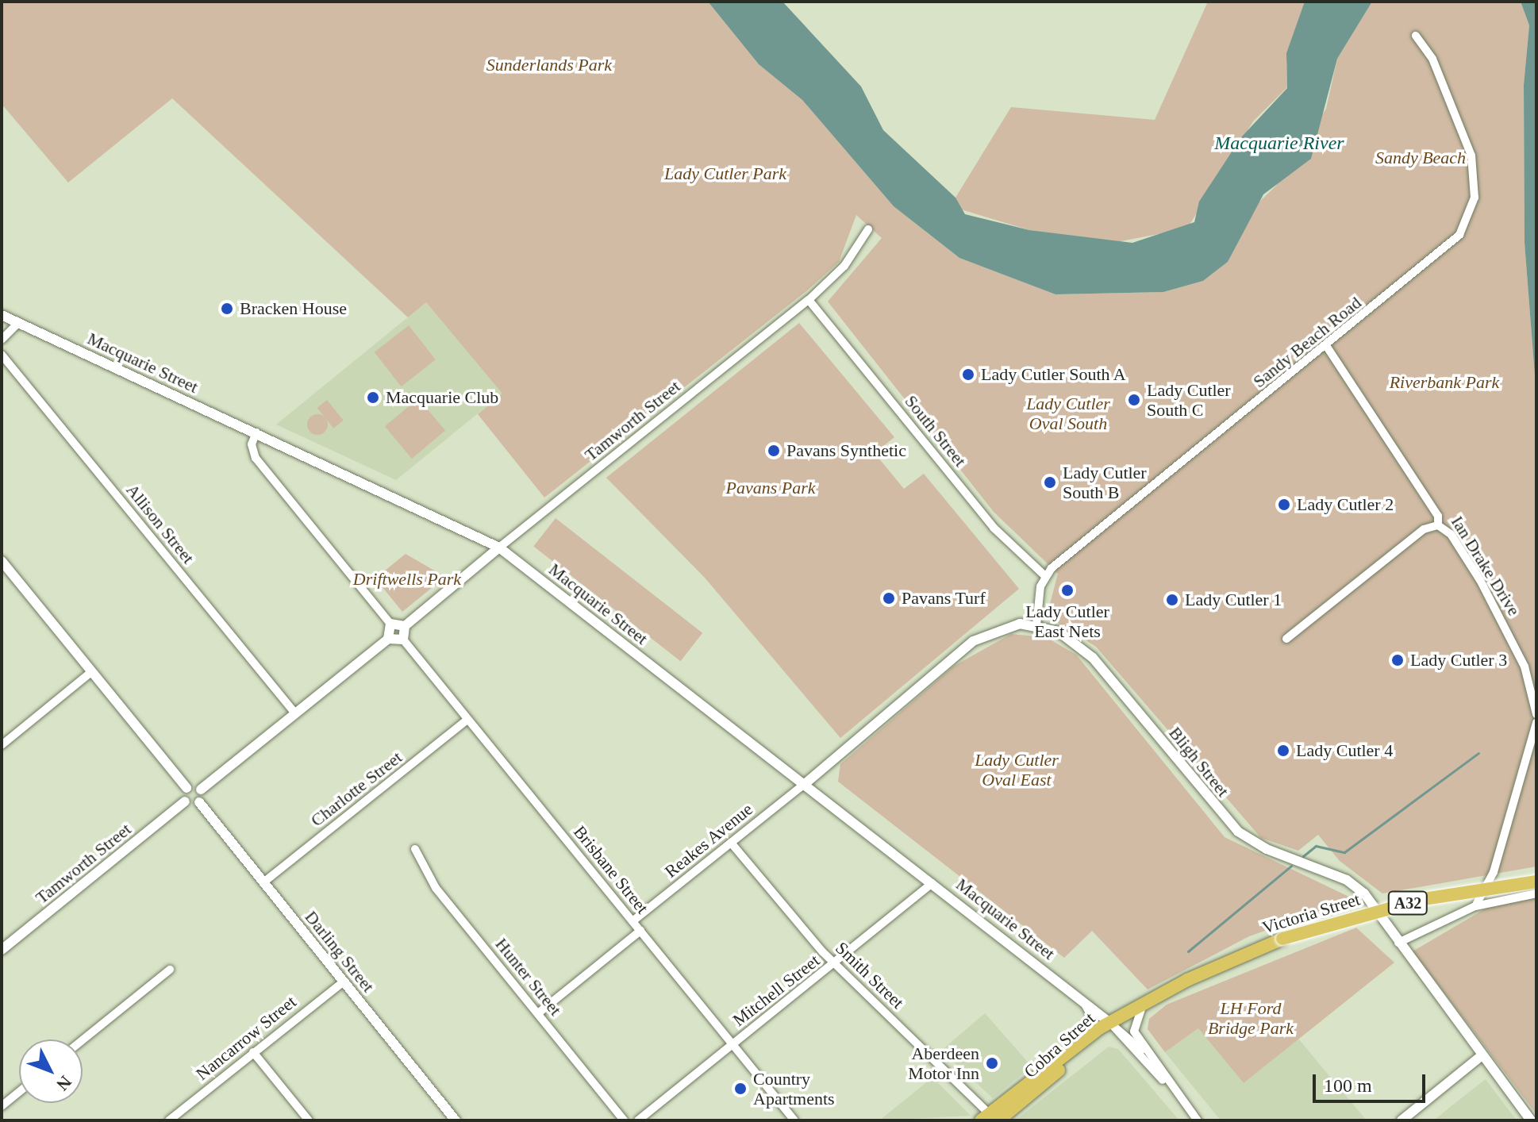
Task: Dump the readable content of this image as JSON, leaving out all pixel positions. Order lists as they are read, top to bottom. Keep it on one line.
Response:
{"streets":{"highway":["A32","Victoria Street","Cobra Street"],"street":["Sandy Beach Road","Macquarie Street","Tamworth Street","South Street","Allison Street","Ian Drake Drive","Bligh Street","Charlotte Street","Reakes Avenue","Brisbane Street","Darling Street","Smith Street","Hunter Street","Mitchell Street","Nancarrow Street"]},"crossings":[["Sandy Beach Road","South Street"],["Sandy Beach Road","Ian Drake Drive"],["Macquarie Street","Tamworth Street"],["Macquarie Street","Bligh Street"],["Macquarie Street","Reakes Avenue"],["Macquarie Street","Victoria Street"],["Macquarie Street","Mitchell Street"],["Macquarie Street","Cobra Street"],["Tamworth Street","South Street"],["Bligh Street","Reakes Avenue"],["Charlotte Street","Brisbane Street"],["Charlotte Street","Darling Street"],["Reakes Avenue","Brisbane Street"],["Reakes Avenue","Smith Street"],["Brisbane Street","Mitchell Street"],["Victoria Street","Cobra Street"],["Darling Street","Nancarrow Street"],["Smith Street","Mitchell Street"],["Smith Street","Cobra Street"]],"water":["Macquarie River"],"parks":["Sunderlands Park","Sandy Beach","Lady Cutler Park","Riverbank Park","Lady Cutler Oval South","Pavans Park","Driftwells Park","Lady Cutler Oval East","LH Ford Bridge Park"],"places":["Bracken House","Lady Cutler South A","Macquarie Club","Lady Cutler South C","Pavans Synthetic","Lady Cutler South B","Lady Cutler 2","Lady Cutler East Nets","Pavans Turf","Lady Cutler 1","Lady Cutler 3","Lady Cutler 4","Aberdeen Motor Inn","Country Apartments"],"scale_bar":"100 m","north":"bottom right"}
